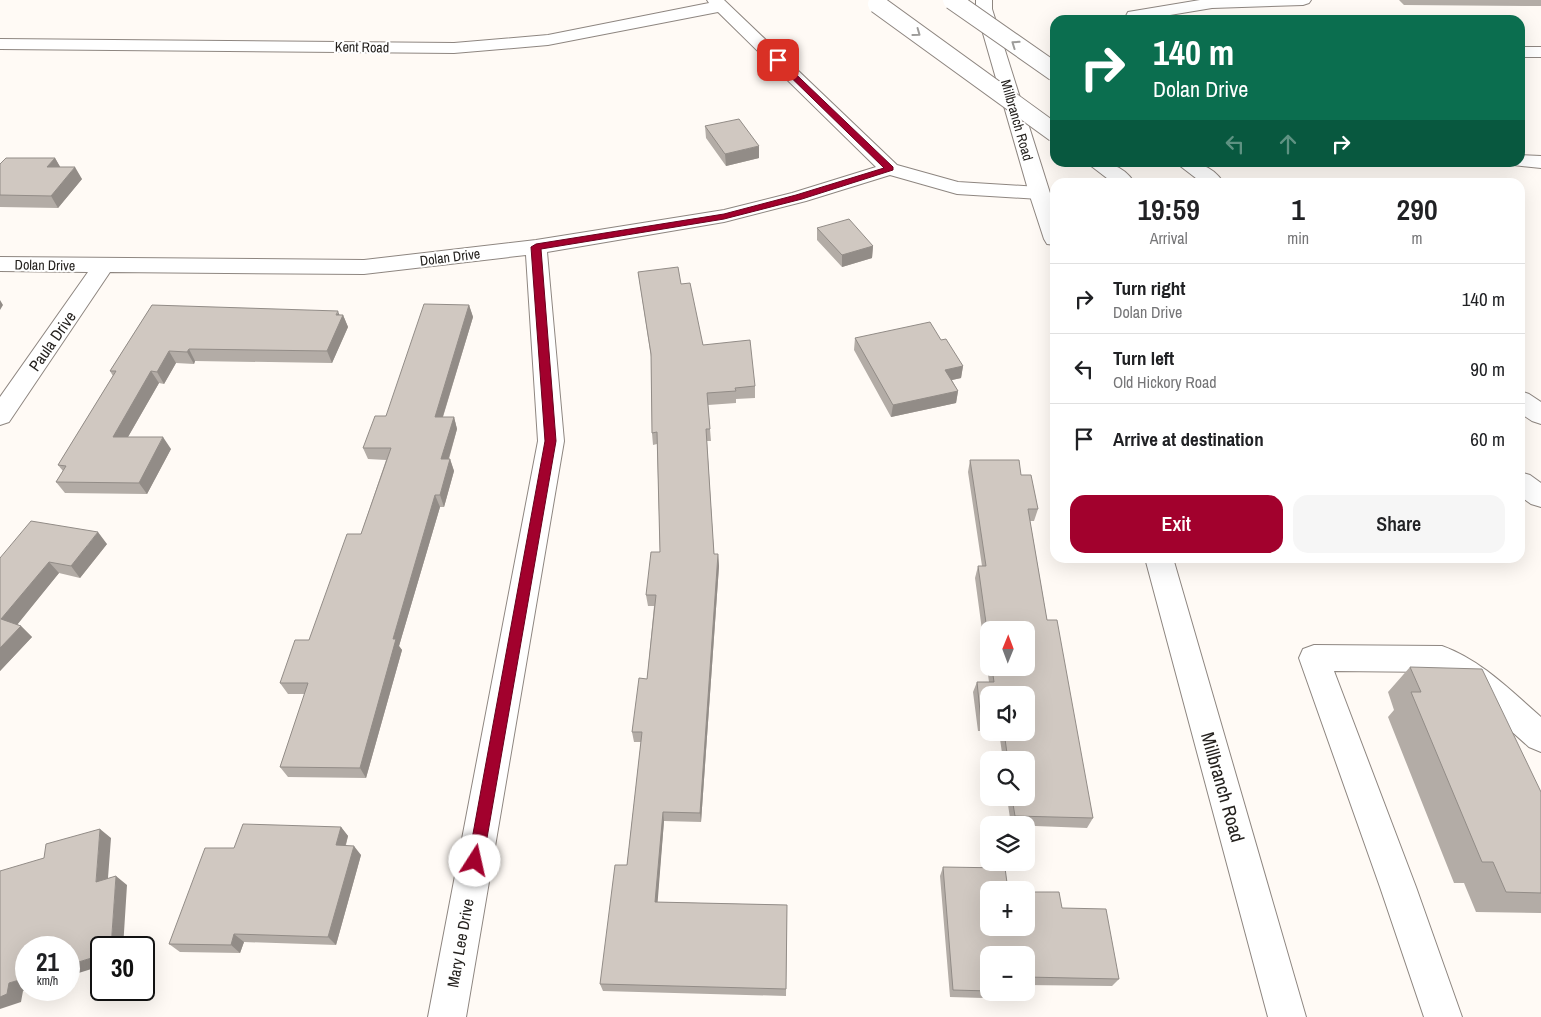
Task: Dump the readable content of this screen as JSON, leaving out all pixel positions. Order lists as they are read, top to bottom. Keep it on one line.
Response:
{"streets":{"main road":["Kent Road","Millbranch Road","Dolan Drive","Paula Drive","Mary Lee Drive"]},"crossings":[["Dolan Drive","Paula Drive"],["Dolan Drive","Mary Lee Drive"]],"north":"top","page":{"turn":["140 m","Dolan Drive"],"eta":["19:59","Arrival","1","min","290","m"],"list":[{"name":"Turn right","note":"Dolan Drive","value":"140 m"},{"name":"Turn left","note":"Old Hickory Road","value":"90 m"},{"name":"Arrive at destination","value":"60 m"}],"buttons":["Exit","Share"],"map_buttons":["+","−"],"speed":"21 km/h","limit":"30"}}
